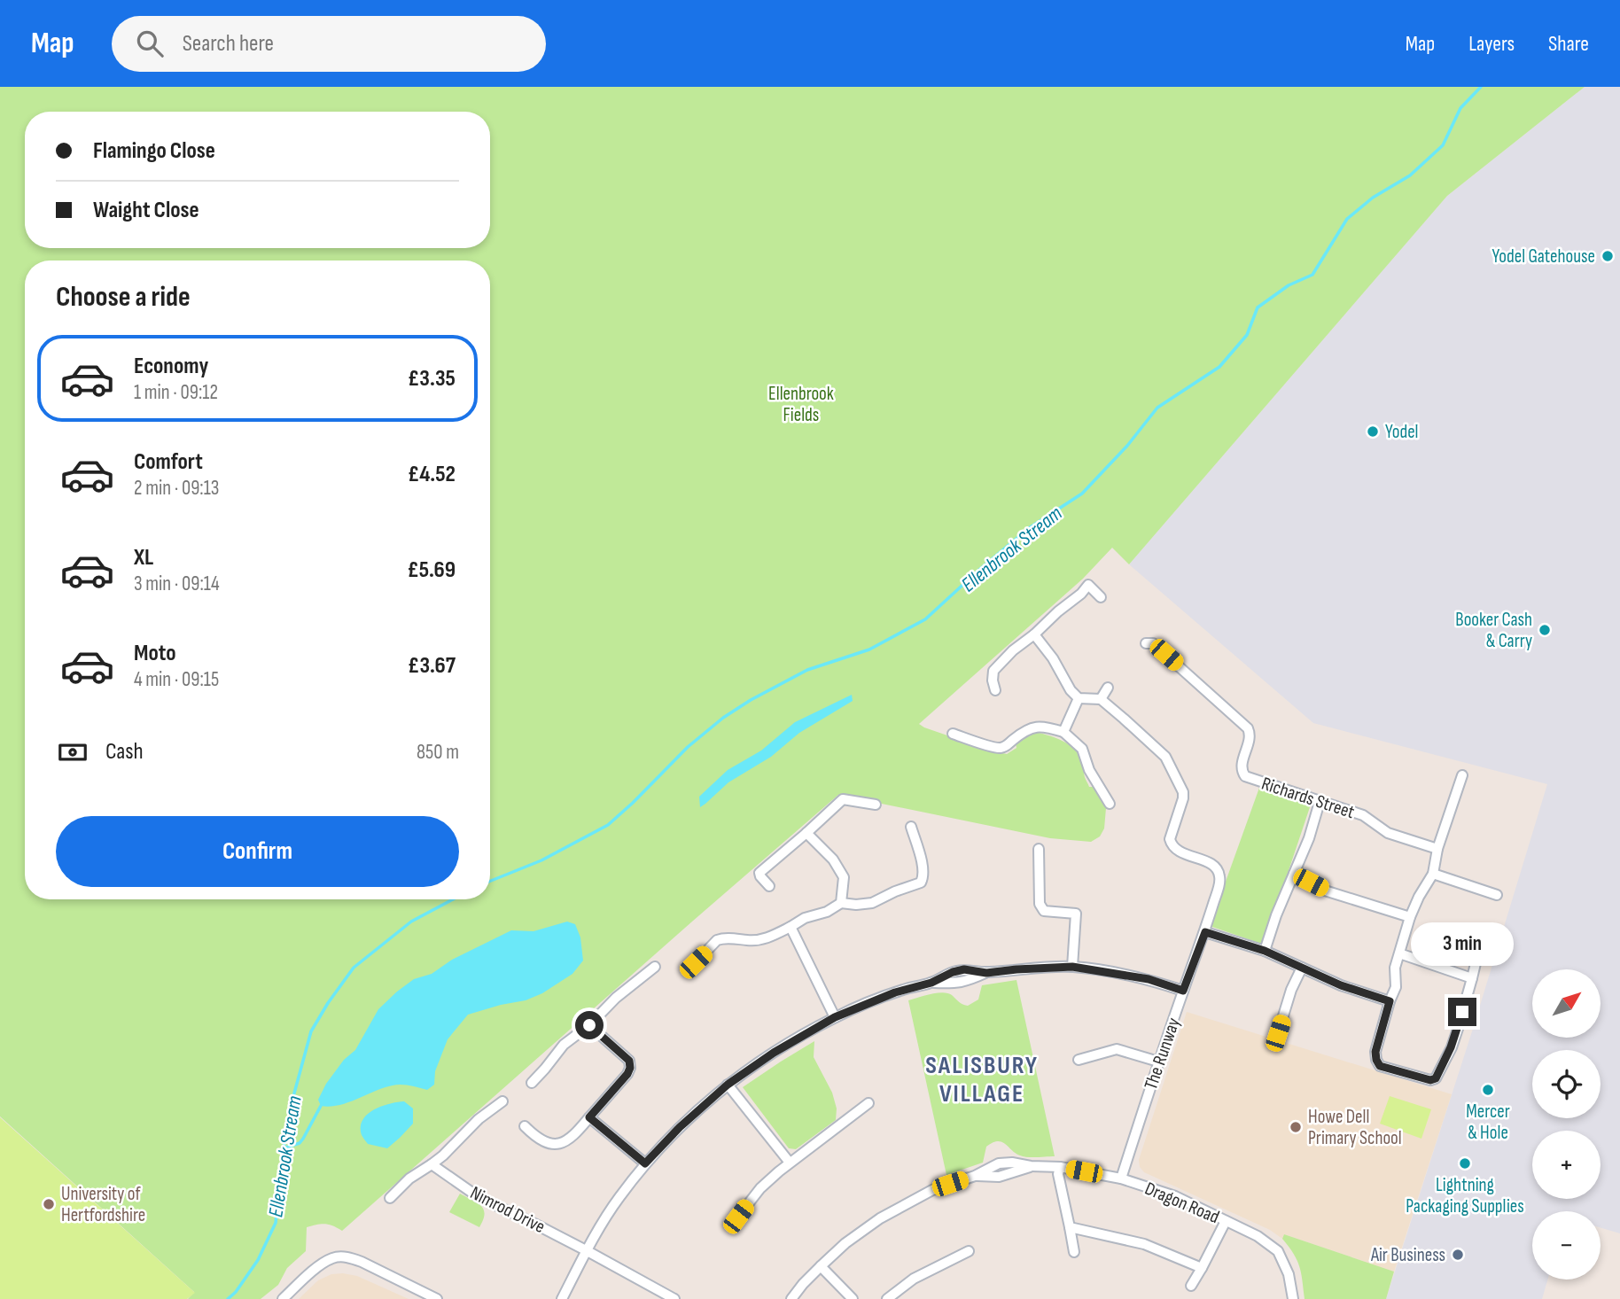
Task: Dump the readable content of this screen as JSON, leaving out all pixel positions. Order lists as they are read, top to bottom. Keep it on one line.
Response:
{"streets":{"street":["Richards Street","The Runway","Dragon Road","Nimrod Drive"]},"crossings":[["The Runway","Dragon Road"]],"districts":["SALISBURY VILLAGE"],"water":["Ellenbrook Stream"],"parks":["Ellenbrook Fields"],"places":["Yodel Gatehouse","Yodel","Booker Cash & Carry","Mercer & Hole","Howe Dell Primary School","Lightning Packaging Supplies","University of Hertfordshire","Air Business"],"north":"top right","page":{"header":"Map","search":"Search here","nav":["Map","Layers","Share"],"banner":["Flamingo Close","Waight Close"],"heading":"Choose a ride","list":[{"name":"Economy","note":"1 min · 09:12","value":"£3.35"},{"name":"Comfort","note":"2 min · 09:13","value":"£4.52"},{"name":"XL","note":"3 min · 09:14","value":"£5.69"},{"name":"Moto","note":"4 min · 09:15","value":"£3.67"}],"pay":["Cash","850 m"],"buttons":"Confirm","bubble":"3 min","map_buttons":["+","−"]}}
